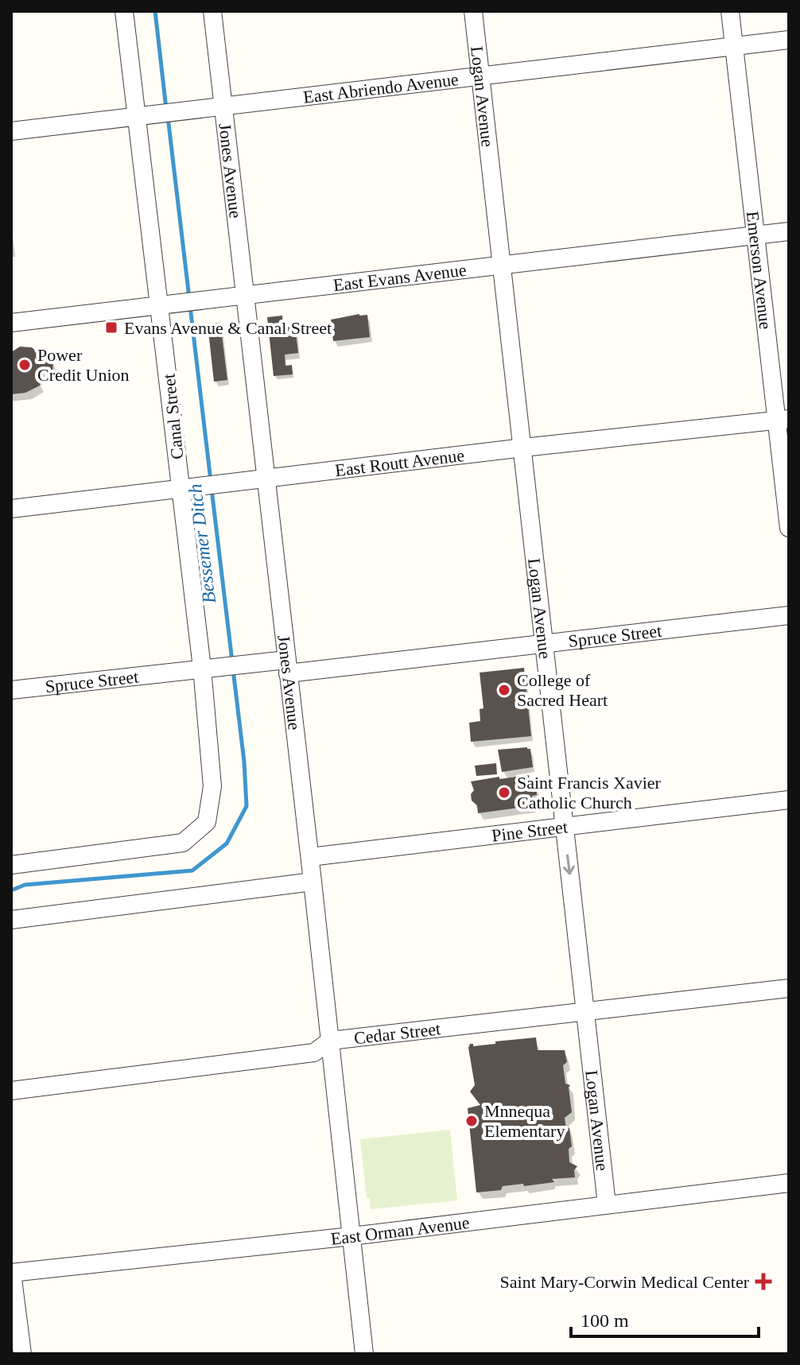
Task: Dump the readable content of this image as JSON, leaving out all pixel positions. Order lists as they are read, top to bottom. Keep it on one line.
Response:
{"streets":{"street":["East Abriendo Avenue","Logan Avenue","Jones Avenue","Emerson Avenue","East Evans Avenue","Canal Street","East Routt Avenue","Spruce Street","Pine Street","Cedar Street","East Orman Avenue"]},"crossings":[["East Abriendo Avenue","Logan Avenue"],["East Abriendo Avenue","Jones Avenue"],["East Abriendo Avenue","Emerson Avenue"],["East Abriendo Avenue","Canal Street"],["Logan Avenue","East Evans Avenue"],["Logan Avenue","East Routt Avenue"],["Logan Avenue","Spruce Street"],["Logan Avenue","Pine Street"],["Logan Avenue","Cedar Street"],["Logan Avenue","East Orman Avenue"],["Jones Avenue","East Evans Avenue"],["Jones Avenue","East Routt Avenue"],["Jones Avenue","Spruce Street"],["Jones Avenue","Pine Street"],["Jones Avenue","Cedar Street"],["Jones Avenue","East Orman Avenue"],["Emerson Avenue","East Evans Avenue"],["Emerson Avenue","East Routt Avenue"],["East Evans Avenue","Canal Street"],["Canal Street","East Routt Avenue"],["Canal Street","Spruce Street"]],"water":["Bessemer Ditch"],"places":{"transit":["Evans Avenue & Canal Street"],"other":["Power Credit Union","College of Sacred Heart","Saint Francis Xavier Catholic Church","Mnnequa Elementary"],"health":["Saint Mary-Corwin Medical Center"]},"scale_bar":"100 m"}
